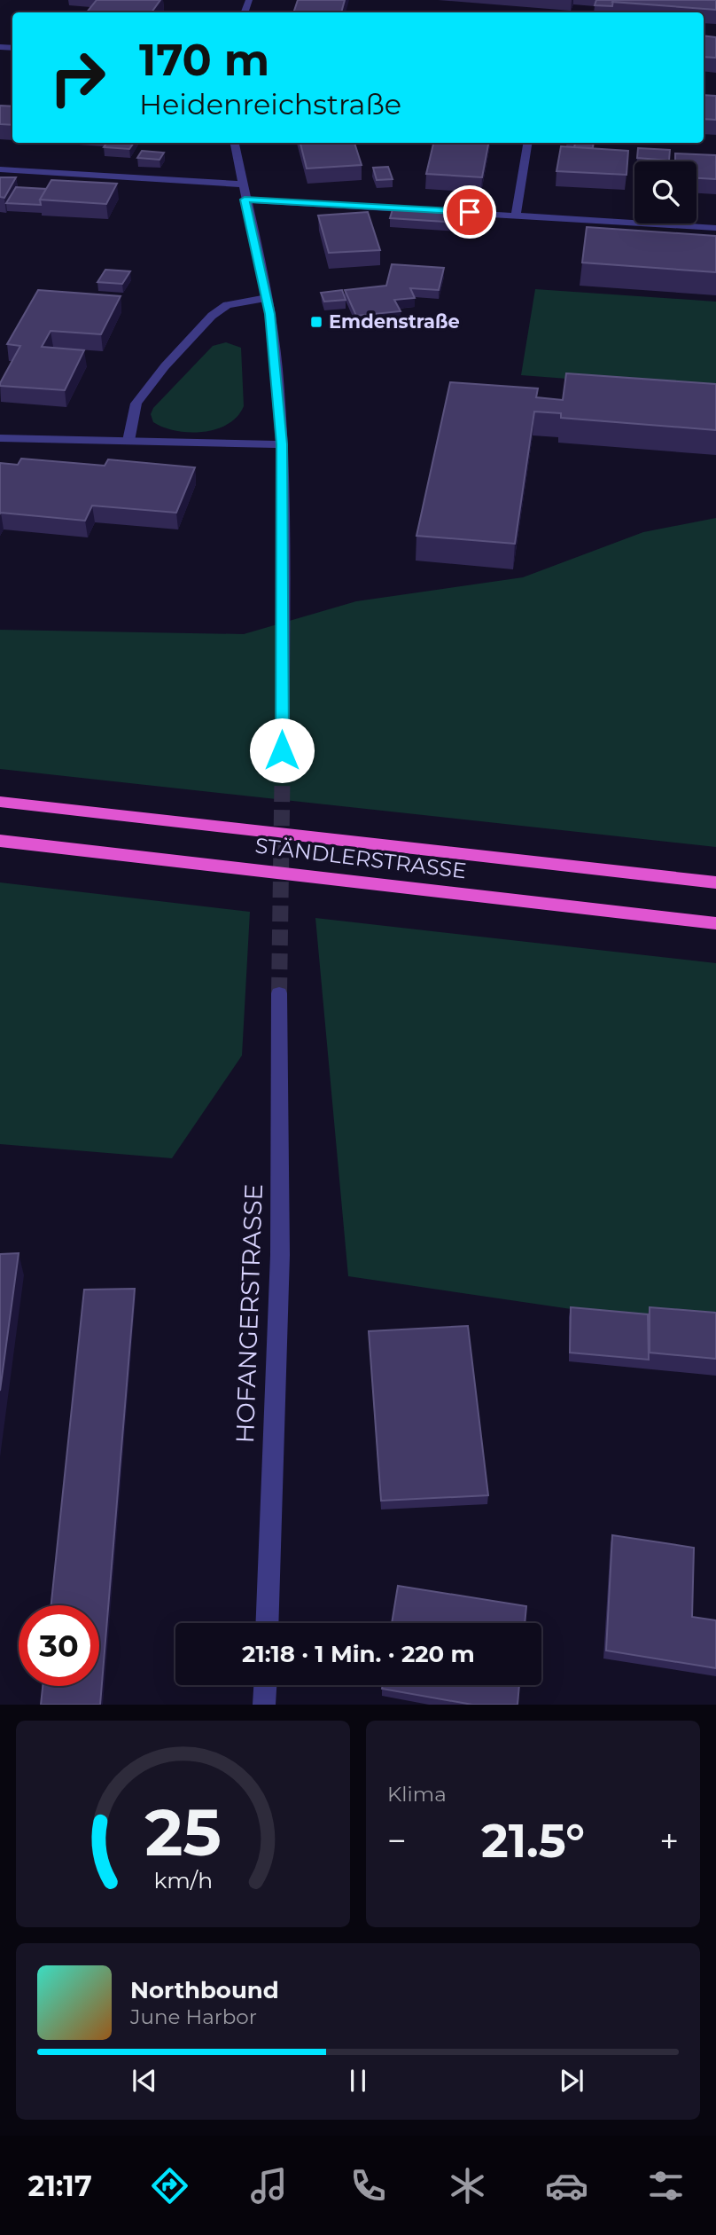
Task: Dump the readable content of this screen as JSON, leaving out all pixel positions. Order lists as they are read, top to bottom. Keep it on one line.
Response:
{"streets":{"highway":["STÄNDLERSTRASSE"],"street":["HOFANGERSTRASSE"]},"places":{"transit":["Emdenstraße"]},"page":{"turn":["170 m","Heidenreichstraße"],"limit":"30","trip":"21:18 · 1 Min. · 220 m","tile":"Klima","heat":["−","21.5°","+"],"song":["Northbound","June Harbor"],"tabs":"21:17","gauge":["25","km/h"]}}
